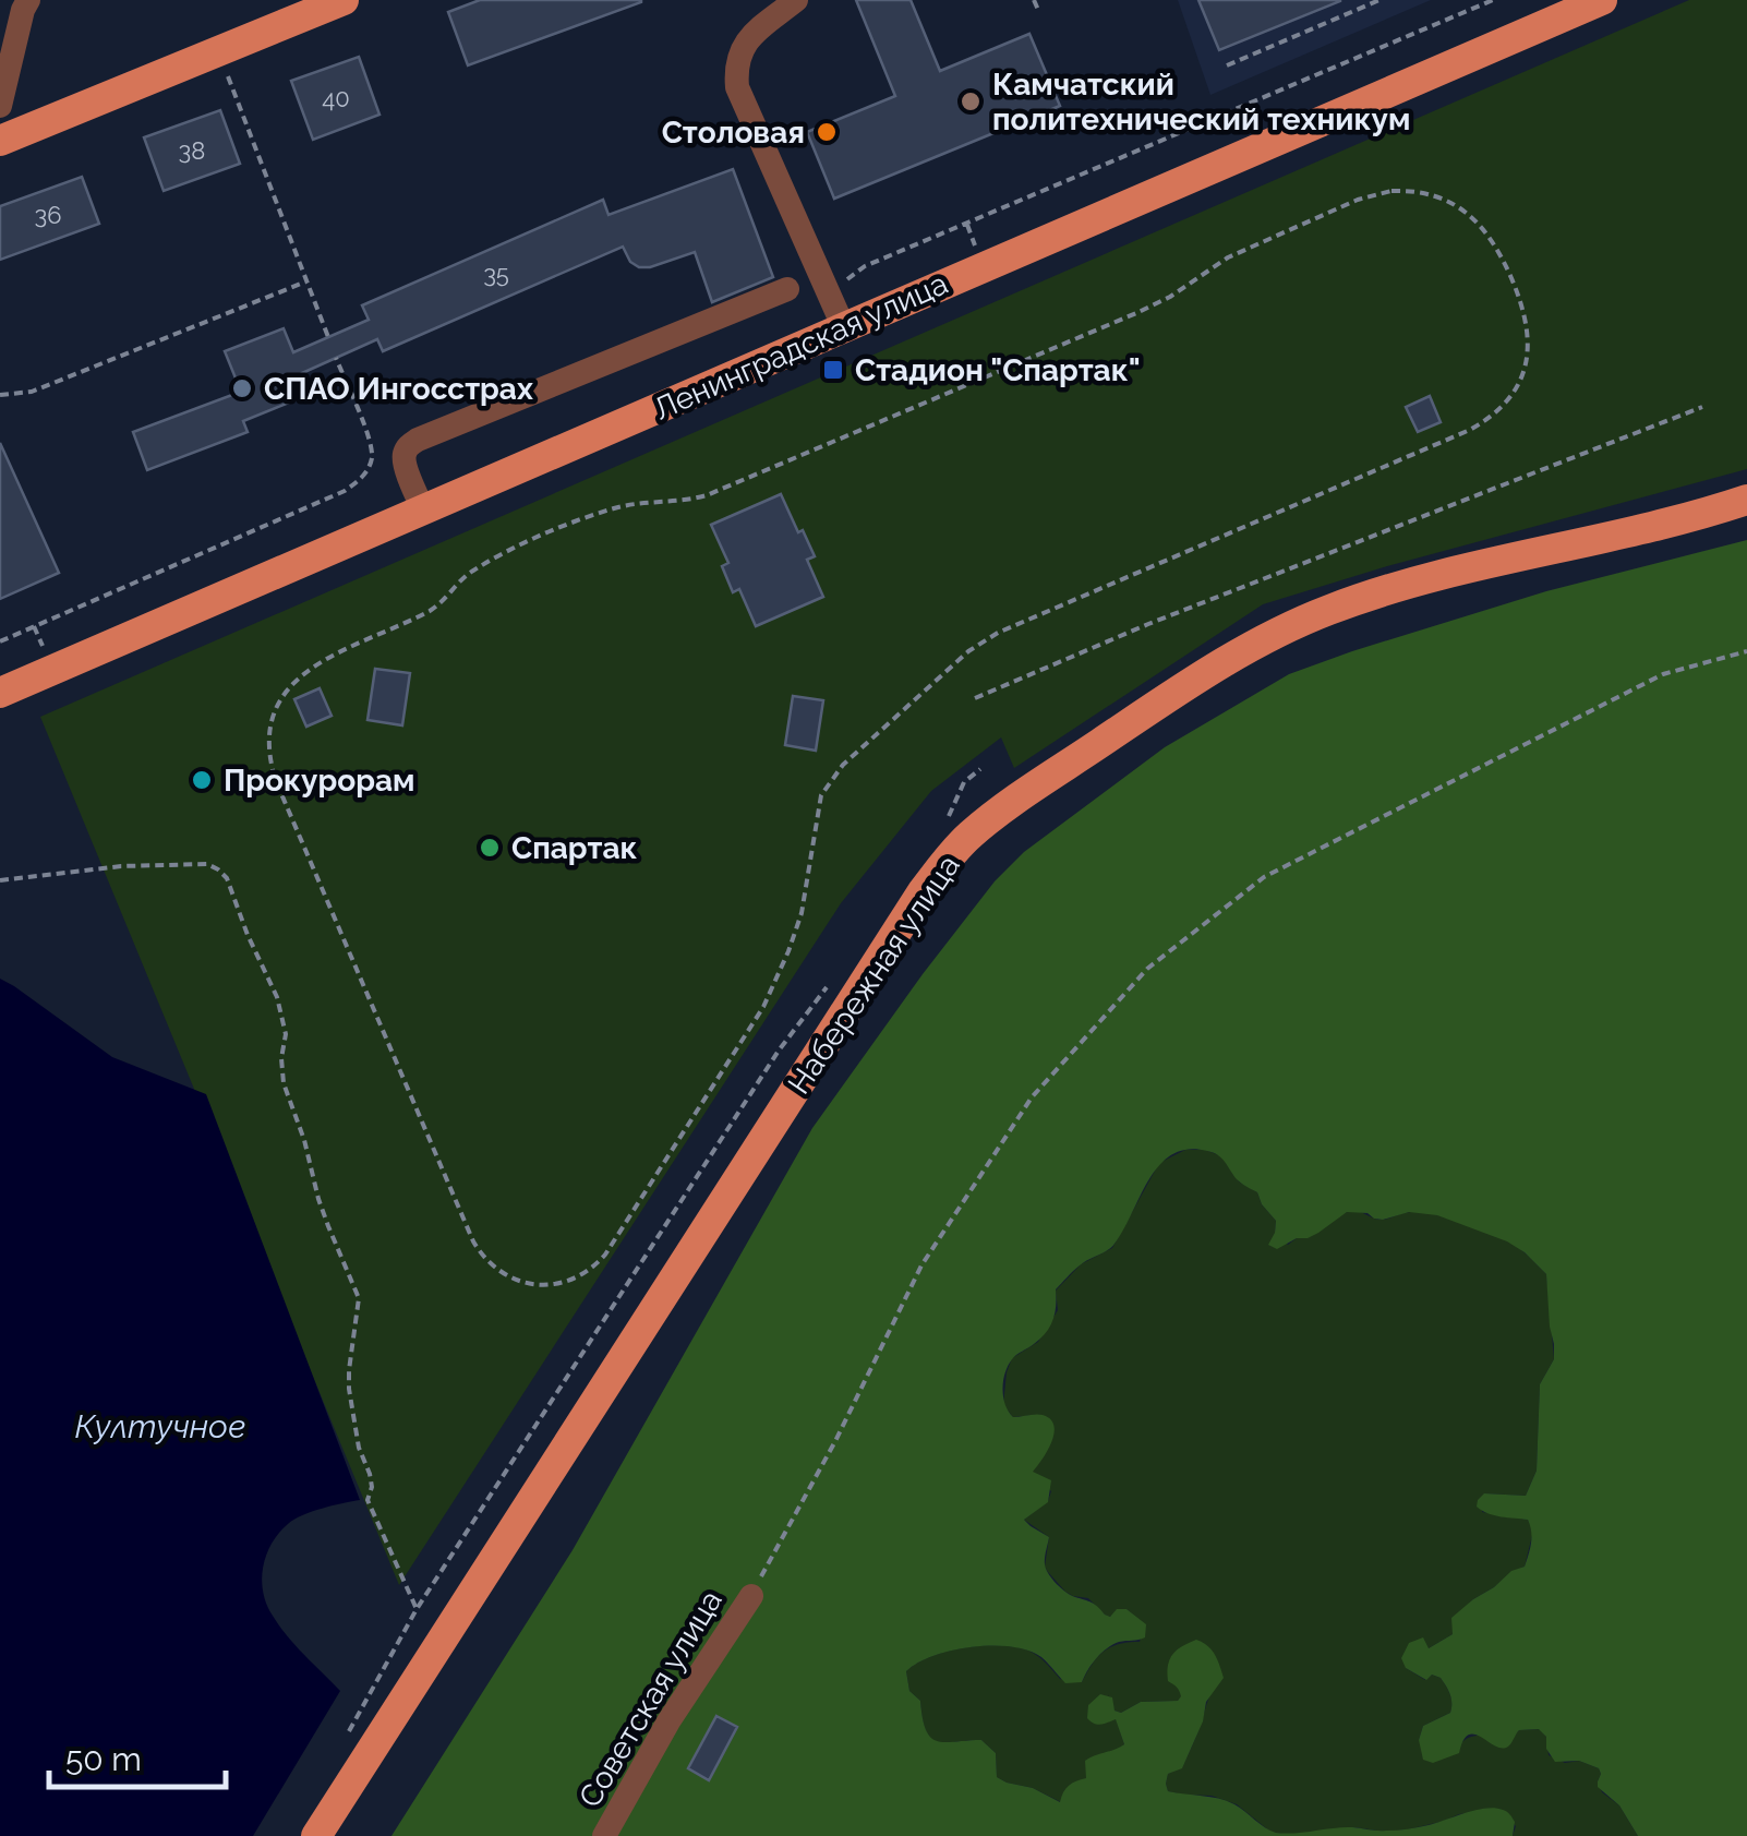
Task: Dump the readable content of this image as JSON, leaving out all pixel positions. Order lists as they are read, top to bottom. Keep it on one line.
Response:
{"streets":{"main road":["Ленинградская улица","Набережная улица"],"street":["Советская улица"]},"water":["Култучное"],"places":{"other":["Камчатский политехнический техникум","Столовая","СПАО Ингосстрах","Прокурорам","Спартак"],"transit":["Стадион \"Спартак\""]},"house_numbers":["40","38","36","35"],"scale_bar":"50 m"}
